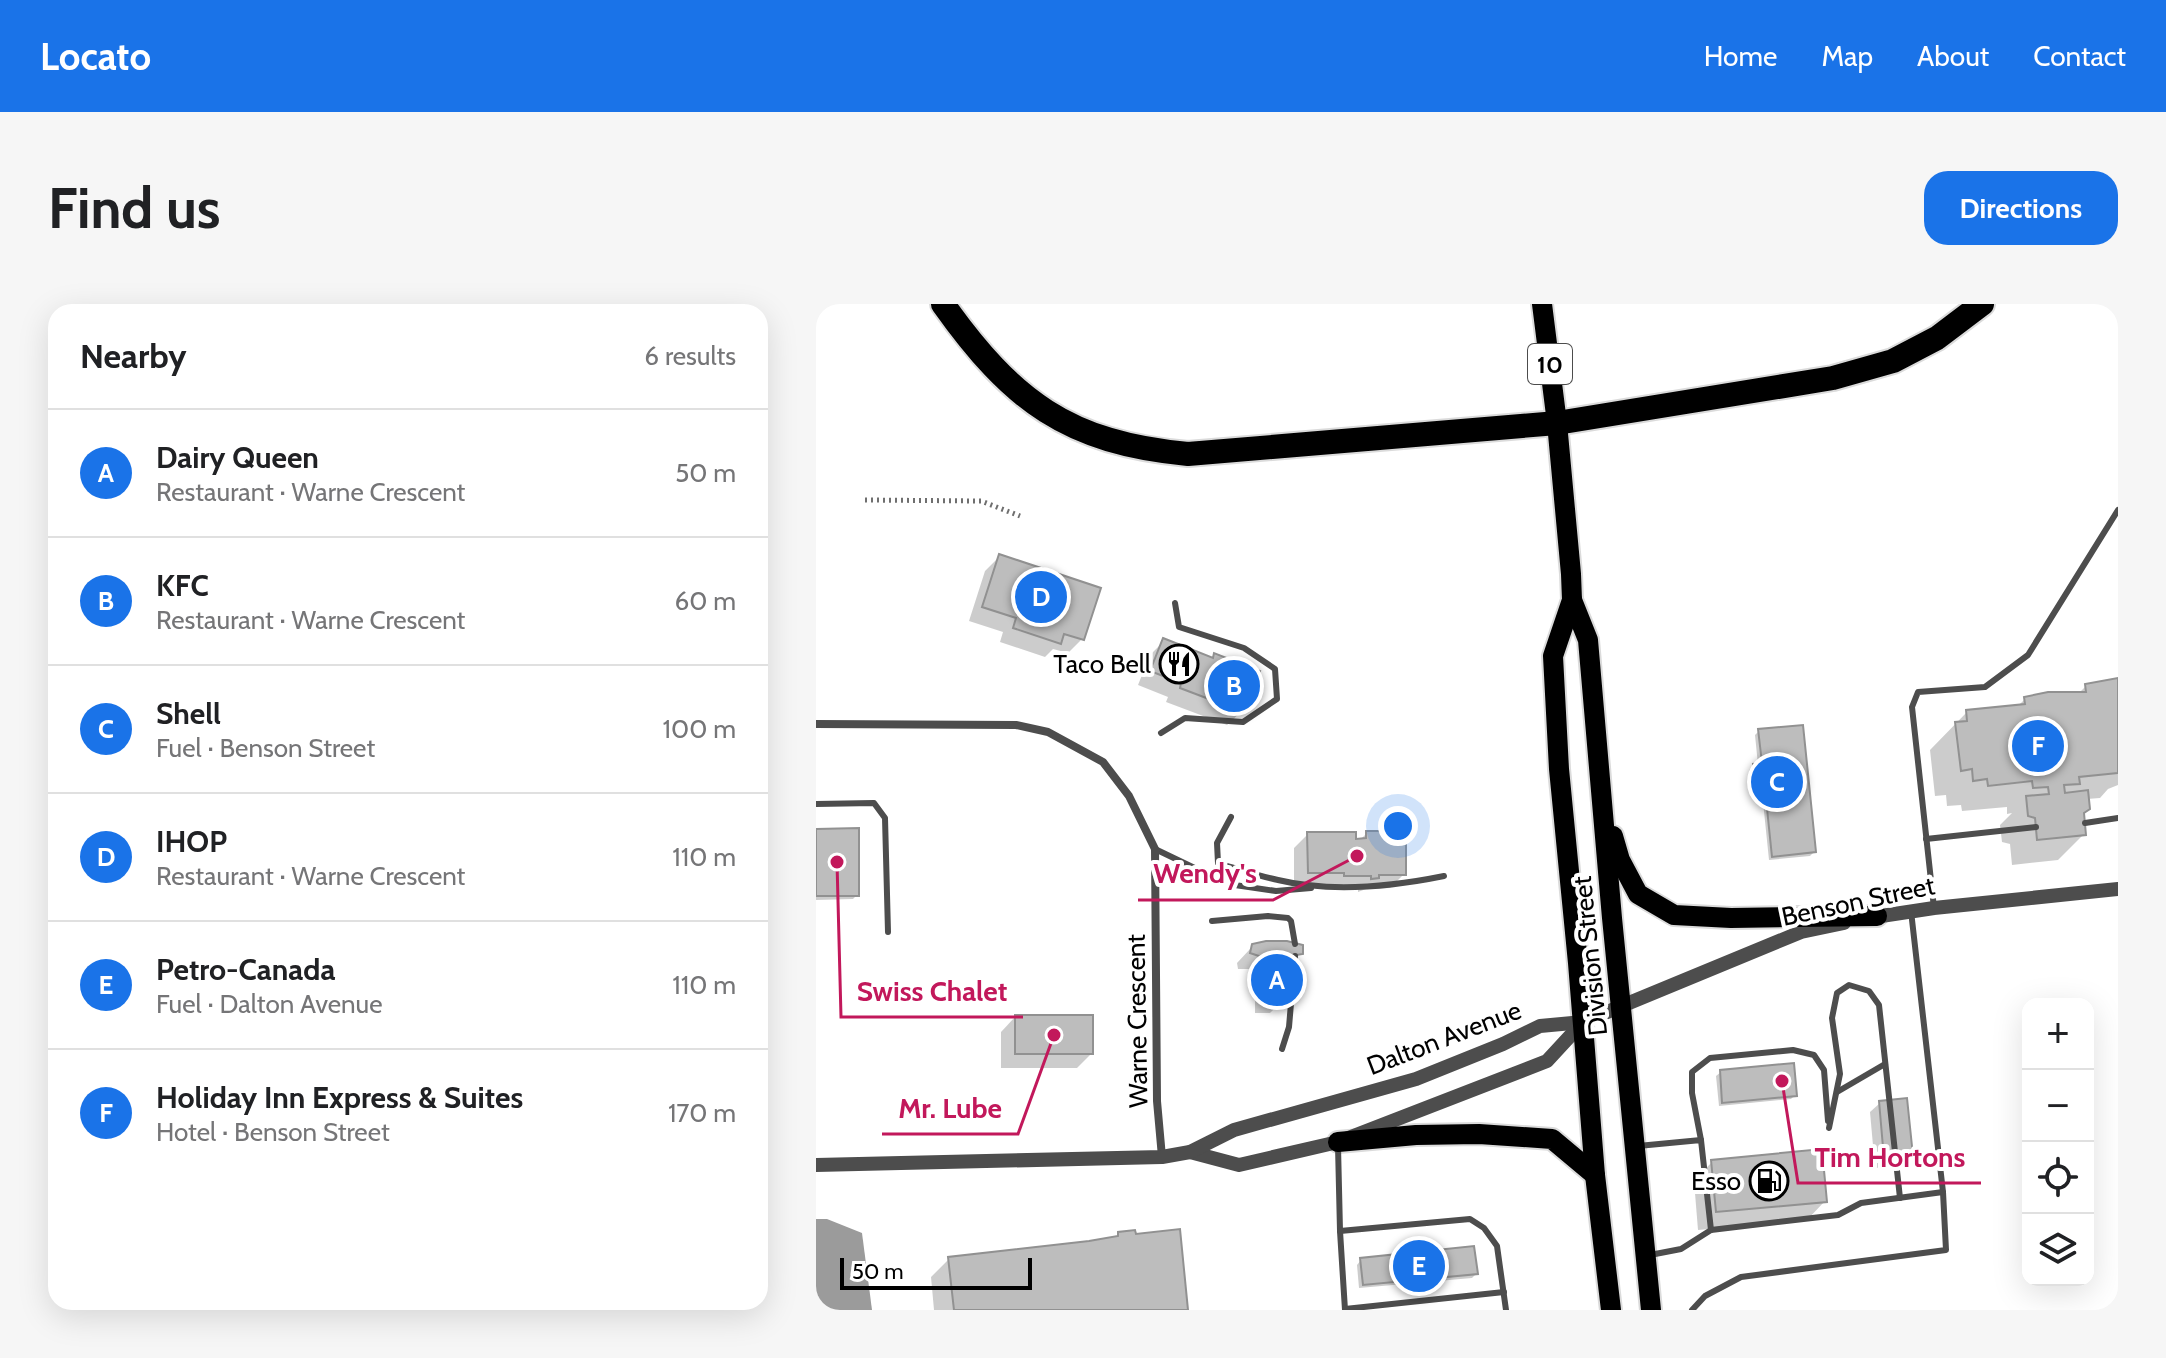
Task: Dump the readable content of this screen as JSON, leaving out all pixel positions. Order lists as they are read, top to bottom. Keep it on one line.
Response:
{"streets":{"main road":["10","Division Street"],"street":["Benson Street","Warne Crescent","Dalton Avenue"]},"crossings":[["Benson Street","Division Street"],["Benson Street","Dalton Avenue"],["Division Street","Dalton Avenue"],["Warne Crescent","Dalton Avenue"]],"places":{"restaurant":["Taco Bell"],"other":["Wendy's","Swiss Chalet","Mr. Lube","Tim Hortons"],"fuel station":["Esso"]},"scale_bar":"50 m","page":{"header":"Locato","nav":["Home","Map","About","Contact"],"buttons":"Directions","title":"Find us","heading":["Nearby","6 results"],"list":[{"mark":"A","name":"Dairy Queen","note":"Restaurant · Warne Crescent","value":"50 m"},{"mark":"B","name":"KFC","note":"Restaurant · Warne Crescent","value":"60 m"},{"mark":"C","name":"Shell","note":"Fuel · Benson Street","value":"100 m"},{"mark":"D","name":"IHOP","note":"Restaurant · Warne Crescent","value":"110 m"},{"mark":"E","name":"Petro-Canada","note":"Fuel · Dalton Avenue","value":"110 m"},{"mark":"F","name":"Holiday Inn Express & Suites","note":"Hotel · Benson Street","value":"170 m"}],"pins":["D","B","F","C","A","E"],"map_buttons":["+","−"],"scale":"50 m"}}
